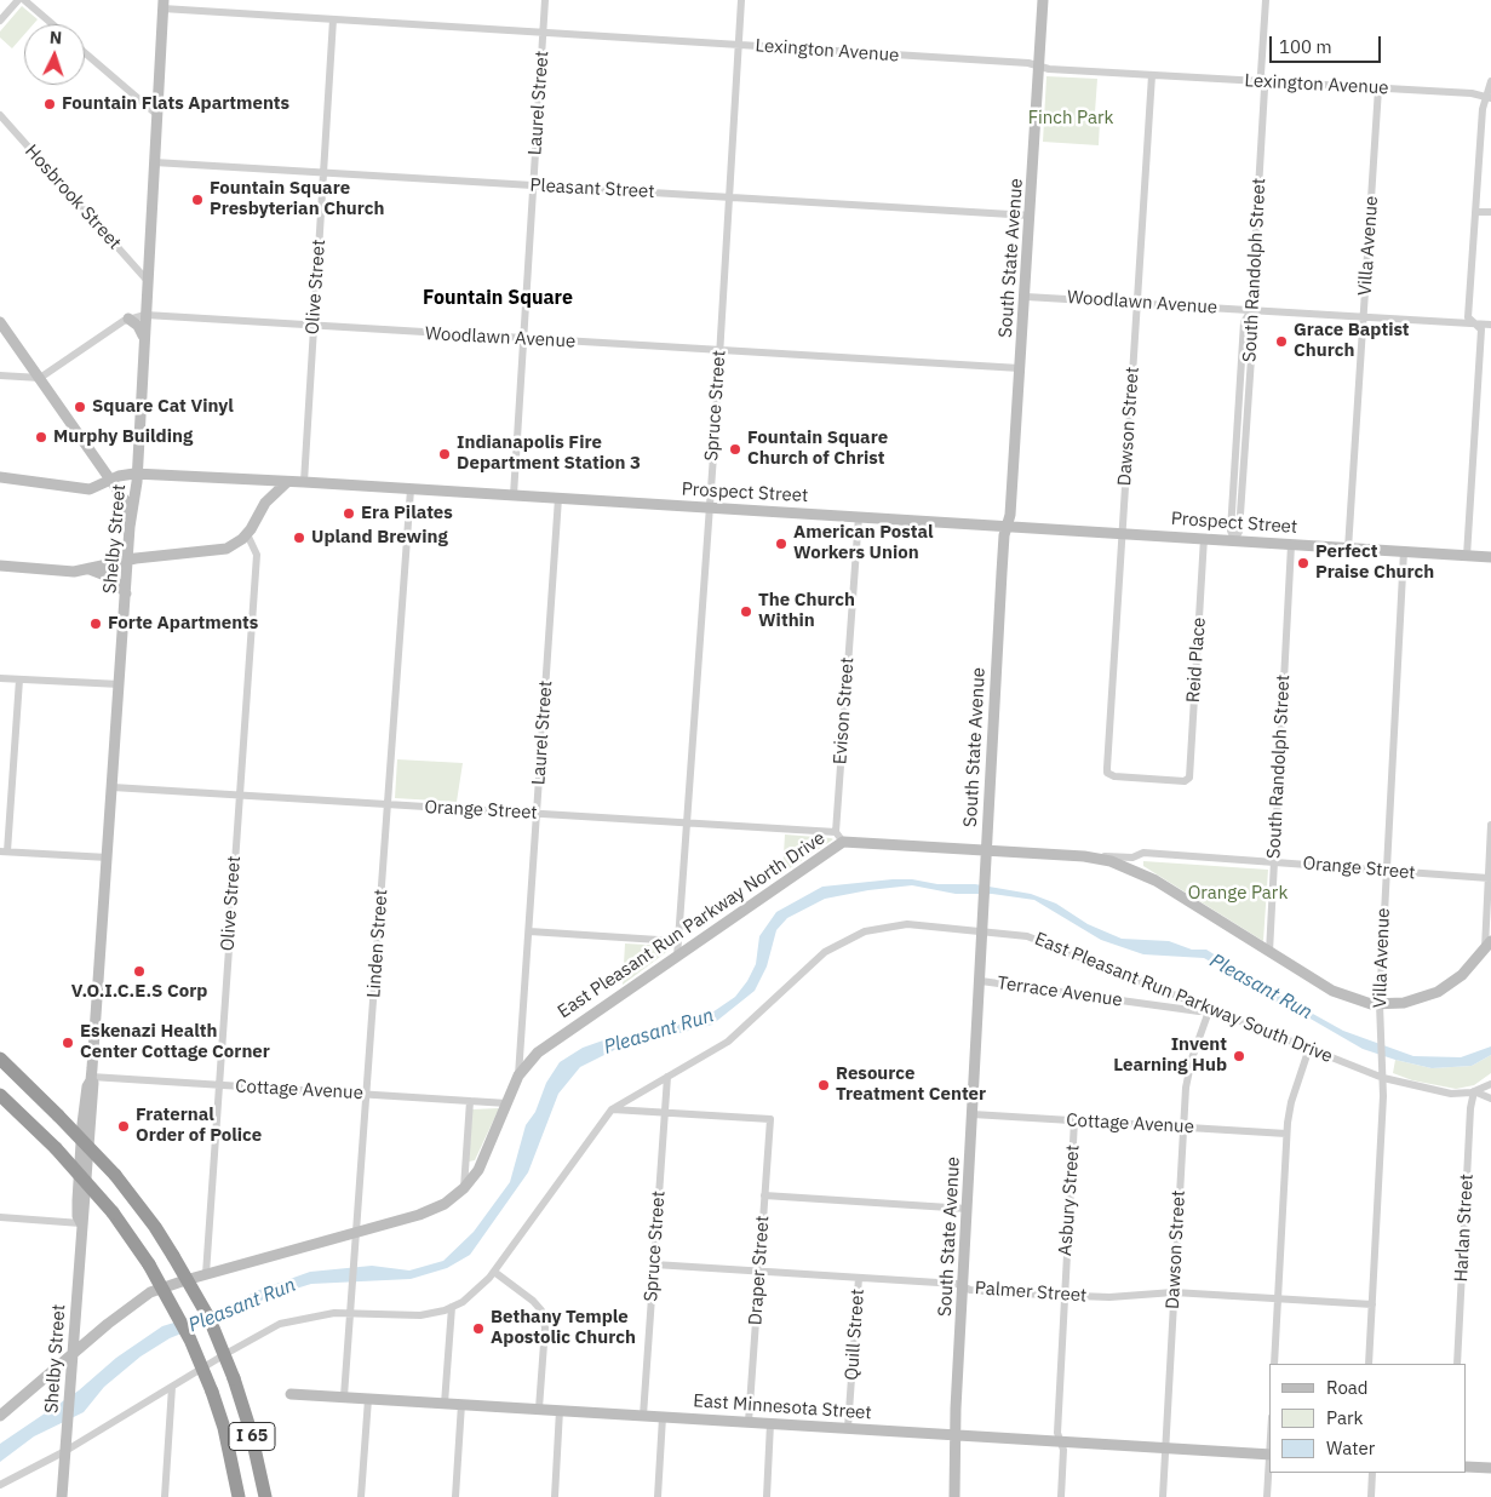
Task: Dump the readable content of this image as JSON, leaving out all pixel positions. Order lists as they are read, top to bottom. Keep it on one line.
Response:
{"streets":{"highway":["I 65"],"street":["Lexington Avenue","Laurel Street","Pleasant Street","Hosbrook Street","Villa Avenue","South State Avenue","South Randolph Street","Olive Street","Woodlawn Avenue","Spruce Street","Dawson Street","Prospect Street","Shelby Street","Reid Place","Evison Street","Orange Street","East Pleasant Run Parkway North Drive","Linden Street","Terrace Avenue","East Pleasant Run Parkway South Drive","Cottage Avenue","Asbury Street","Harlan Street","Draper Street","Palmer Street","Quill Street","East Minnesota Street"]},"crossings":[["Lexington Avenue","Laurel Street"],["Lexington Avenue","Villa Avenue"],["Lexington Avenue","South State Avenue"],["Lexington Avenue","South Randolph Street"],["Lexington Avenue","Olive Street"],["Lexington Avenue","Spruce Street"],["Lexington Avenue","Dawson Street"],["Lexington Avenue","Shelby Street"],["Laurel Street","Pleasant Street"],["Laurel Street","Woodlawn Avenue"],["Laurel Street","Prospect Street"],["Laurel Street","Orange Street"],["Laurel Street","East Pleasant Run Parkway North Drive"],["Pleasant Street","South State Avenue"],["Pleasant Street","Olive Street"],["Pleasant Street","Spruce Street"],["Pleasant Street","Shelby Street"],["Hosbrook Street","Shelby Street"],["Villa Avenue","Woodlawn Avenue"],["Villa Avenue","Prospect Street"],["Villa Avenue","Orange Street"],["Villa Avenue","East Pleasant Run Parkway North Drive"],["Villa Avenue","East Pleasant Run Parkway South Drive"],["Villa Avenue","Palmer Street"],["South State Avenue","Woodlawn Avenue"],["South State Avenue","Prospect Street"],["South State Avenue","East Pleasant Run Parkway North Drive"],["South State Avenue","Terrace Avenue"],["South State Avenue","East Pleasant Run Parkway South Drive"],["South State Avenue","Cottage Avenue"],["South State Avenue","Palmer Street"],["South State Avenue","East Minnesota Street"],["South Randolph Street","Woodlawn Avenue"],["South Randolph Street","Prospect Street"],["South Randolph Street","Orange Street"],["South Randolph Street","East Pleasant Run Parkway North Drive"],["Olive Street","Woodlawn Avenue"],["Olive Street","Prospect Street"],["Olive Street","Orange Street"],["Olive Street","East Pleasant Run Parkway North Drive"],["Olive Street","Cottage Avenue"],["Woodlawn Avenue","Spruce Street"],["Woodlawn Avenue","Dawson Street"],["Woodlawn Avenue","Shelby Street"],["Spruce Street","Prospect Street"],["Spruce Street","Orange Street"],["Spruce Street","East Pleasant Run Parkway North Drive"],["Spruce Street","East Pleasant Run Parkway South Drive"],["Spruce Street","Draper Street"],["Spruce Street","Palmer Street"],["Spruce Street","East Minnesota Street"],["Dawson Street","Prospect Street"],["Dawson Street","Reid Place"],["Dawson Street","Terrace Avenue"],["Dawson Street","East Pleasant Run Parkway South Drive"],["Dawson Street","Cottage Avenue"],["Dawson Street","Palmer Street"],["Dawson Street","East Minnesota Street"],["Prospect Street","Shelby Street"],["Prospect Street","Reid Place"],["Prospect Street","Evison Street"],["Prospect Street","Linden Street"],["Shelby Street","Orange Street"],["Shelby Street","East Pleasant Run Parkway North Drive"],["Shelby Street","East Pleasant Run Parkway South Drive"],["Shelby Street","Cottage Avenue"],["Evison Street","Orange Street"],["Evison Street","East Pleasant Run Parkway North Drive"],["Orange Street","East Pleasant Run Parkway North Drive"],["Orange Street","Linden Street"],["East Pleasant Run Parkway North Drive","Linden Street"],["East Pleasant Run Parkway North Drive","Cottage Avenue"],["Linden Street","East Pleasant Run Parkway South Drive"],["Linden Street","Cottage Avenue"],["Linden Street","East Minnesota Street"],["Terrace Avenue","East Pleasant Run Parkway South Drive"],["East Pleasant Run Parkway South Drive","Harlan Street"],["Cottage Avenue","Asbury Street"],["Asbury Street","Palmer Street"],["Asbury Street","East Minnesota Street"],["Draper Street","Palmer Street"],["Draper Street","East Minnesota Street"],["Palmer Street","Quill Street"],["Quill Street","East Minnesota Street"]],"districts":["Fountain Square"],"water":["Pleasant Run"],"parks":["Finch Park","Orange Park"],"places":["Fountain Flats Apartments","Fountain Square Presbyterian Church","Grace Baptist Church","Square Cat Vinyl","Murphy Building","Fountain Square Church of Christ","Indianapolis Fire Department Station 3","Era Pilates","Upland Brewing","American Postal Workers Union","Perfect Praise Church","The Church Within","Forte Apartments","V.O.I.C.E.S Corp","Eskenazi Health Center Cottage Corner","Invent Learning Hub","Resource Treatment Center","Fraternal Order of Police","Bethany Temple Apostolic Church"],"legend":["Road","Park","Water"],"scale_bar":"100 m","north":"top"}
